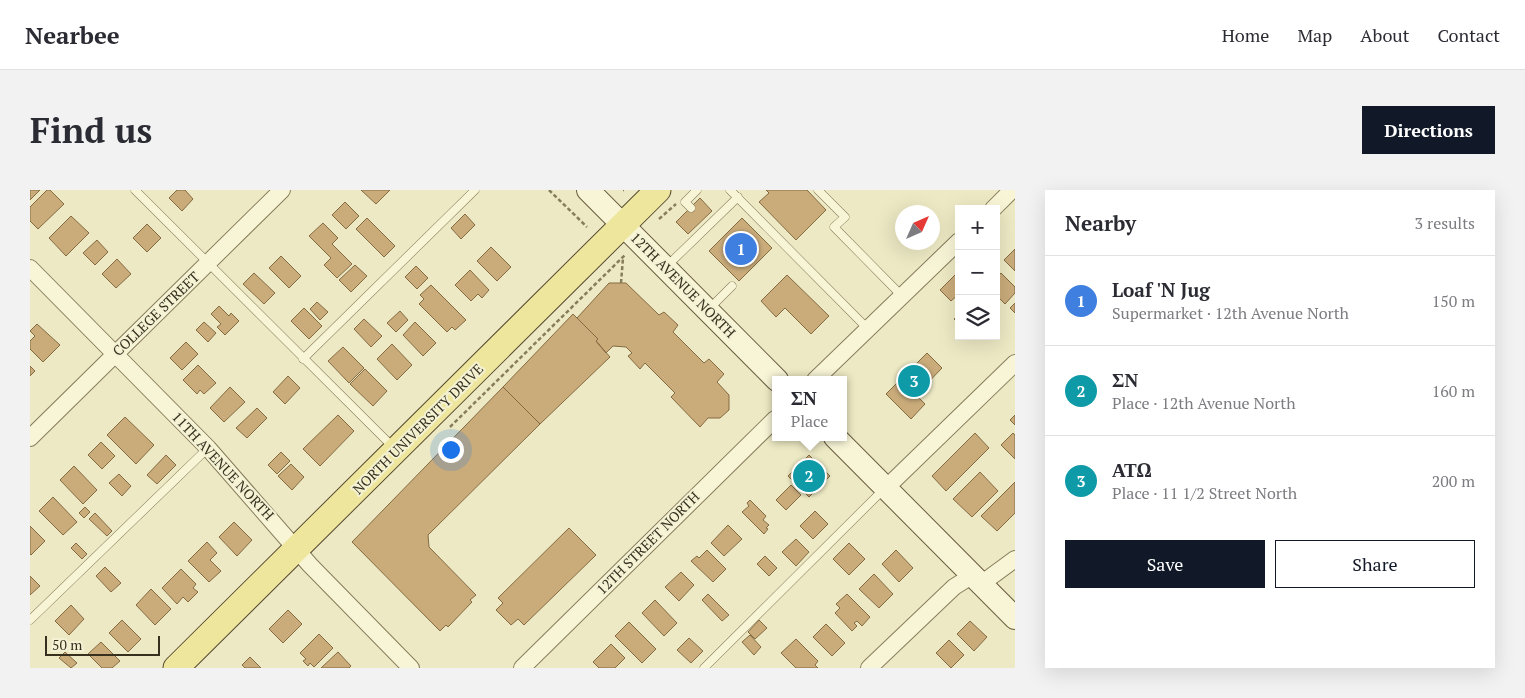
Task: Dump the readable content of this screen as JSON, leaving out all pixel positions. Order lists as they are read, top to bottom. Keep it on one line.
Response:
{"streets":{"main road":["12TH AVENUE NORTH","NORTH UNIVERSITY DRIVE"],"street":["COLLEGE STREET","11TH AVENUE NORTH","12TH STREET NORTH"]},"crossings":[["12TH AVENUE NORTH","NORTH UNIVERSITY DRIVE"],["COLLEGE STREET","11TH AVENUE NORTH"],["NORTH UNIVERSITY DRIVE","11TH AVENUE NORTH"]],"scale_bar":"50 m","north":"top right","page":{"header":"Nearbee","nav":["Home","Map","About","Contact"],"buttons":["Directions",["Save","Share"]],"title":"Find us","heading":["Nearby","3 results"],"map_buttons":["+","−"],"pins":["1","3","2"],"list":[{"mark":"1","name":"Loaf 'N Jug","note":"Supermarket · 12th Avenue North","value":"150 m"},{"mark":"2","name":"ΣΝ","note":"Place · 12th Avenue North","value":"160 m"},{"mark":"3","name":"ΑΤΩ","note":"Place · 11 1/2 Street North","value":"200 m"}],"popup":["ΣΝ","Place"],"scale":"50 m"}}
